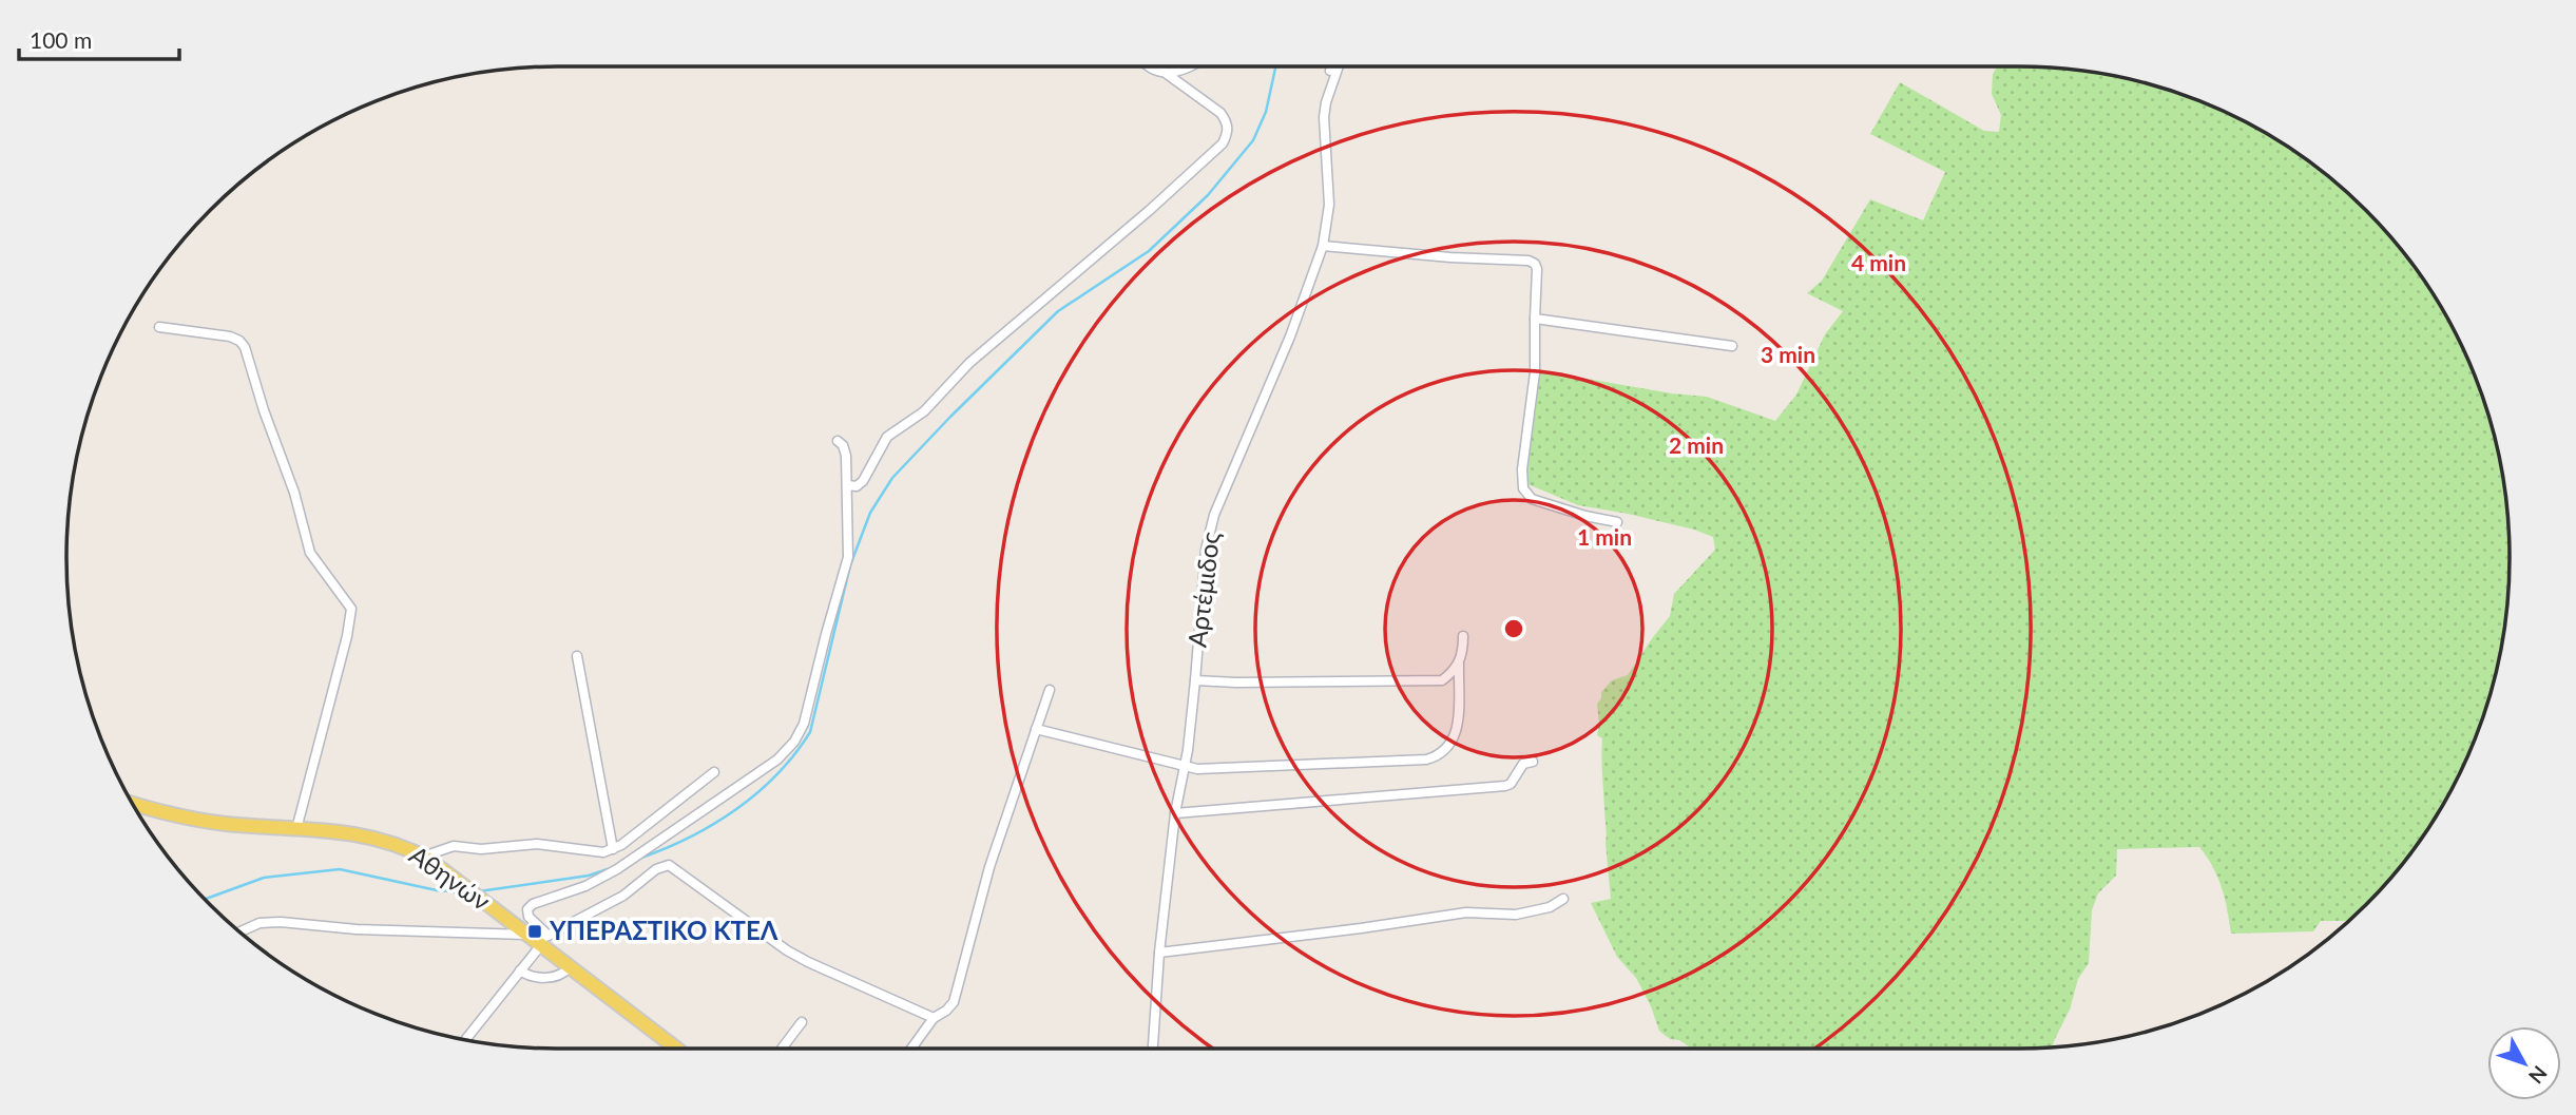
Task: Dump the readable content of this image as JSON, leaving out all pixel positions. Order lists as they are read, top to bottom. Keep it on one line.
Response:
{"streets":{"main road":["Αθηνών"],"street":["Αρτέμιδος"]},"places":{"transit":["ΥΠΕΡΑΣΤΙΚΟ ΚΤΕΛ"]},"scale_bar":"100 m","north":"bottom right","rings":["4 min","3 min","2 min","1 min"]}
